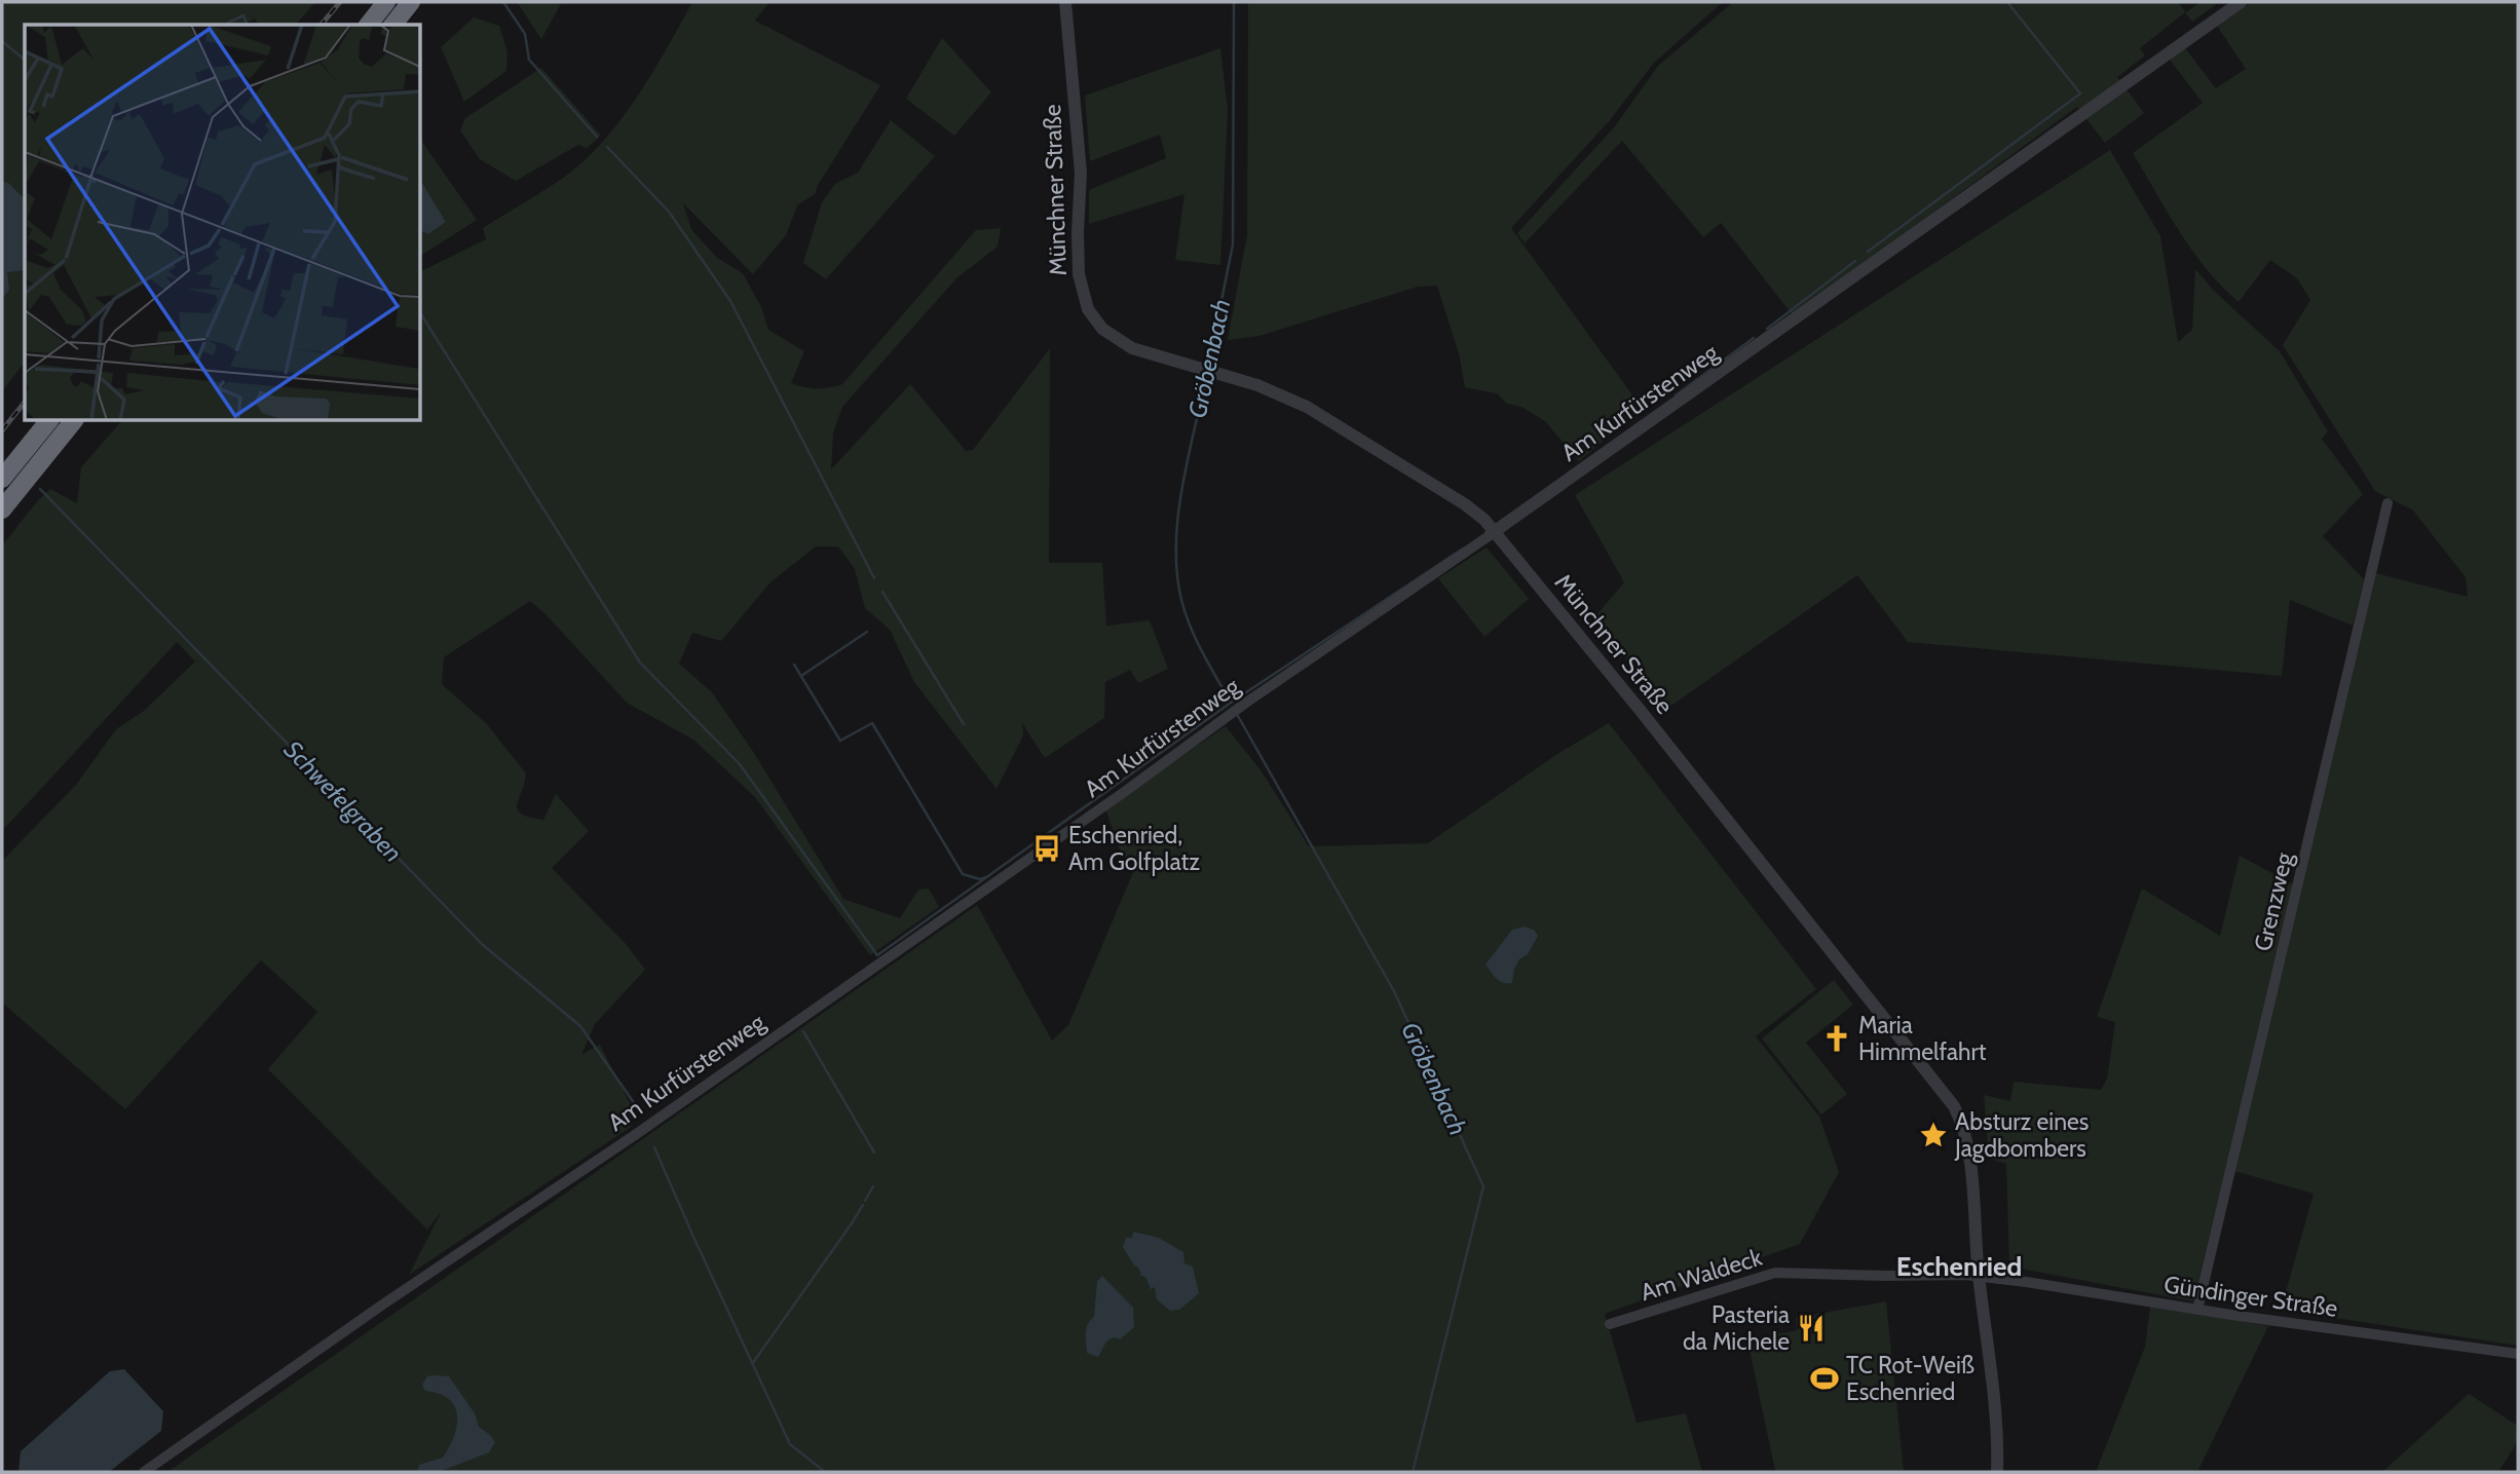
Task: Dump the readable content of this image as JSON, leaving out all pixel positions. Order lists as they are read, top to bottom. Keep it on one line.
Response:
{"streets":{"street":["Münchner Straße","Am Kurfürstenweg","Grenzweg","Am Waldeck","Gündinger Straße"]},"crossings":[["Münchner Straße","Am Kurfürstenweg"],["Münchner Straße","Am Waldeck"],["Münchner Straße","Gündinger Straße"],["Grenzweg","Gündinger Straße"],["Am Waldeck","Gündinger Straße"]],"districts":["Eschenried"],"water":["Gröbenbach","Schwefelgraben"],"places":{"bus stop":["Eschenried, Am Golfplatz"],"church":["Maria Himmelfahrt"],"place":["Absturz eines Jagdbombers"],"restaurant":["Pasteria da Michele"],"sports":["TC Rot-Weiß Eschenried"]}}
